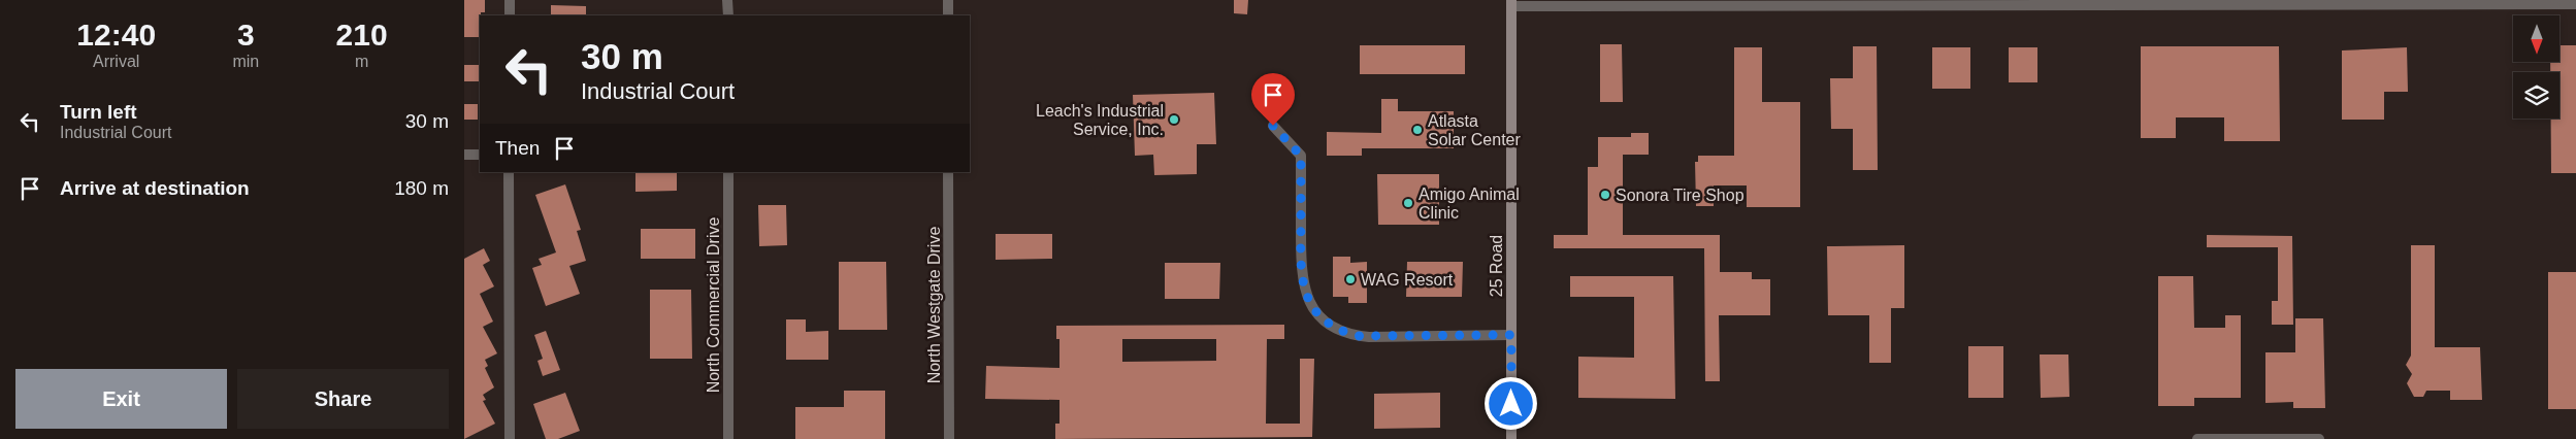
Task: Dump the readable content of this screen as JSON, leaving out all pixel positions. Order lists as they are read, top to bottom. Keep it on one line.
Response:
{"streets":{"main road":["25 Road"],"street":["North Commercial Drive","North Westgate Drive"]},"places":["Leach's Industrial Service, Inc.","Atlasta Solar Center","Sonora Tire Shop","Amigo Animal Clinic","WAG Resort"],"north":"bottom","page":{"eta":["12:40","Arrival","3","min","210","m"],"turn":["30 m","Industrial Court"],"list":[{"name":"Turn left","note":"Industrial Court","value":"30 m"},{"name":"Arrive at destination","value":"180 m"}],"then":"Then","buttons":["Exit","Share"]}}
